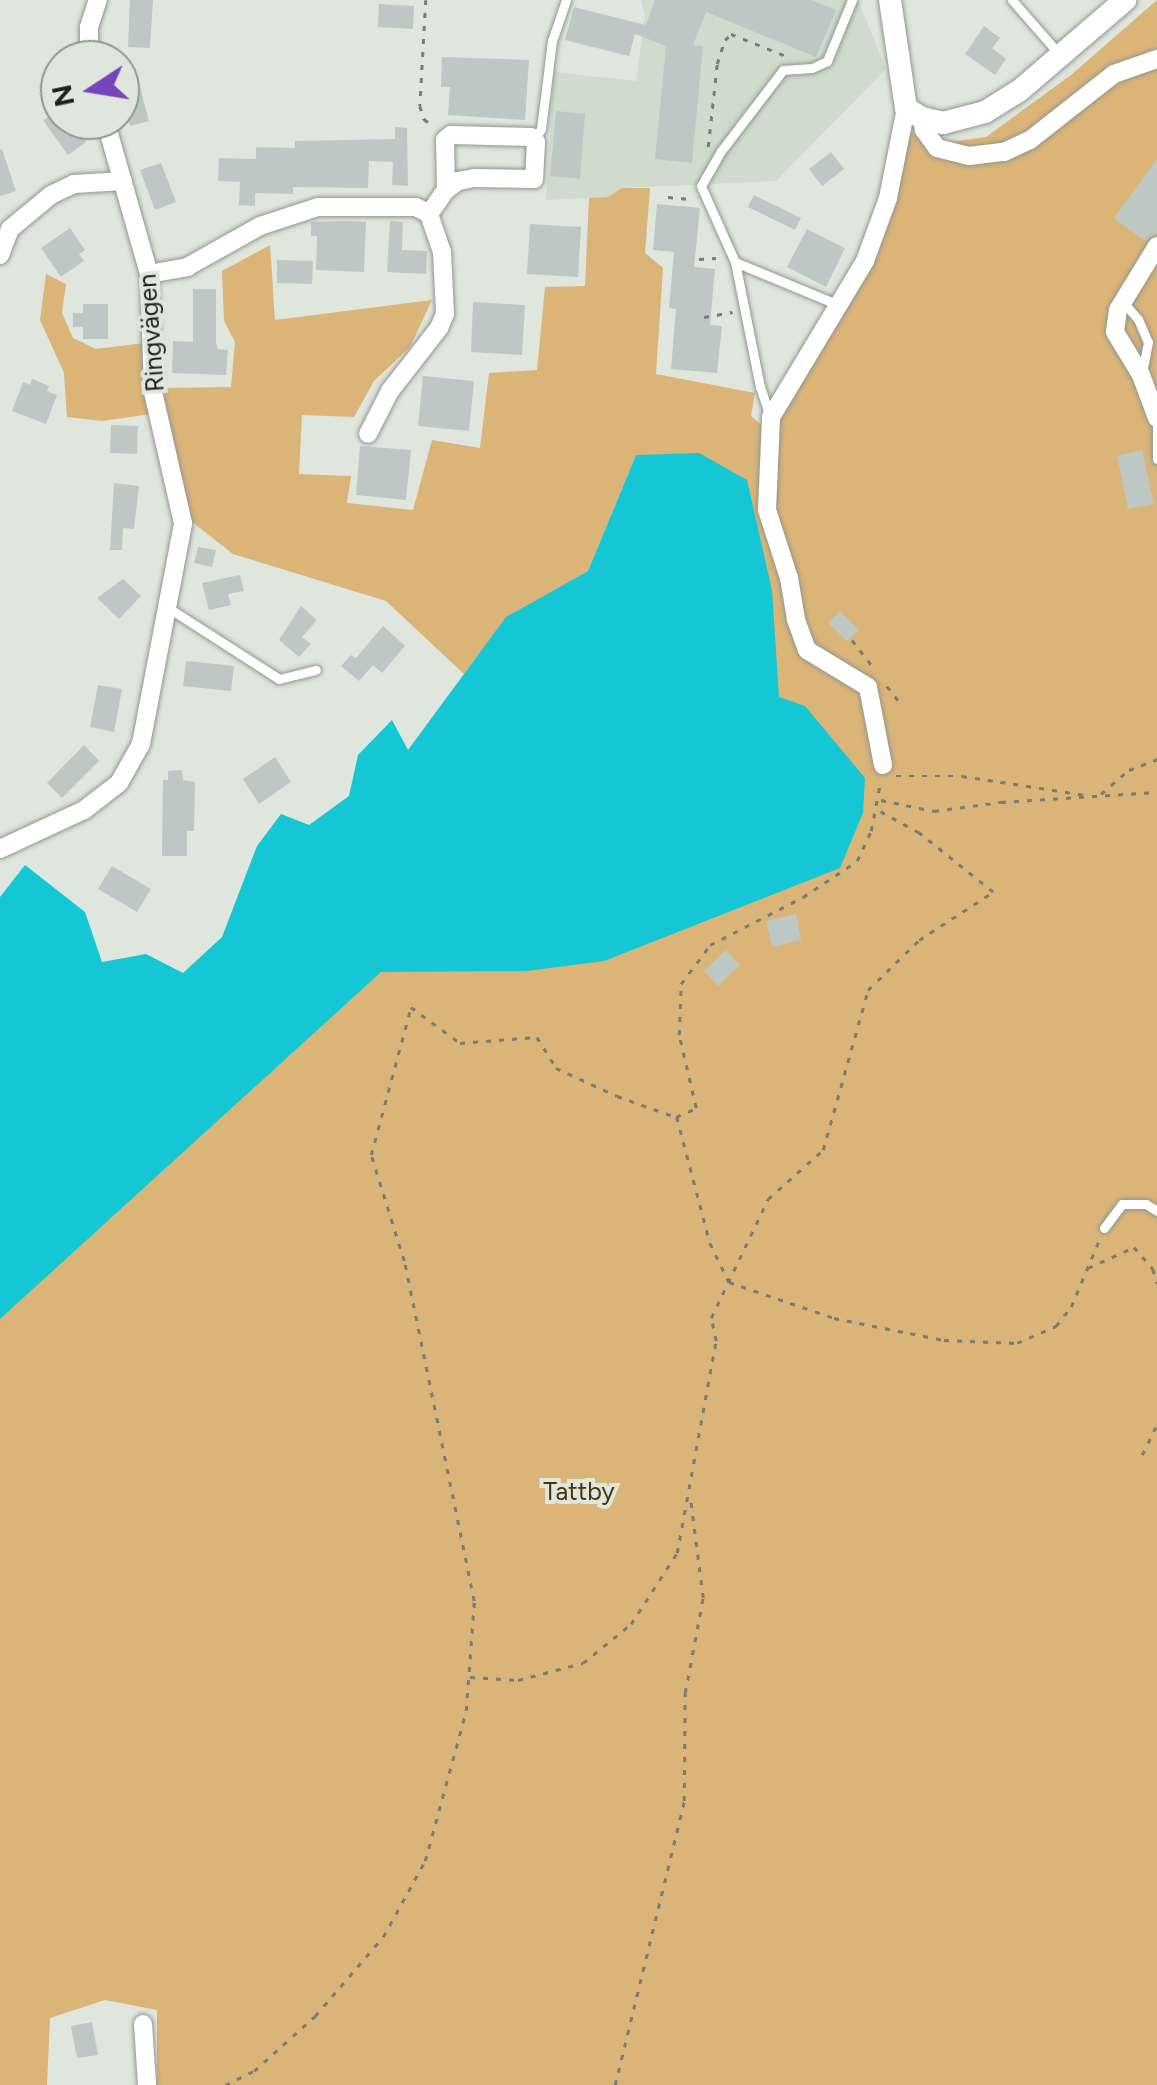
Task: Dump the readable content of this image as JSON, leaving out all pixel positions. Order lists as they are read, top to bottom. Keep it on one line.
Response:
{"streets":{"street":["Ringvägen"]},"parks":["Tattby"],"north":"left"}
